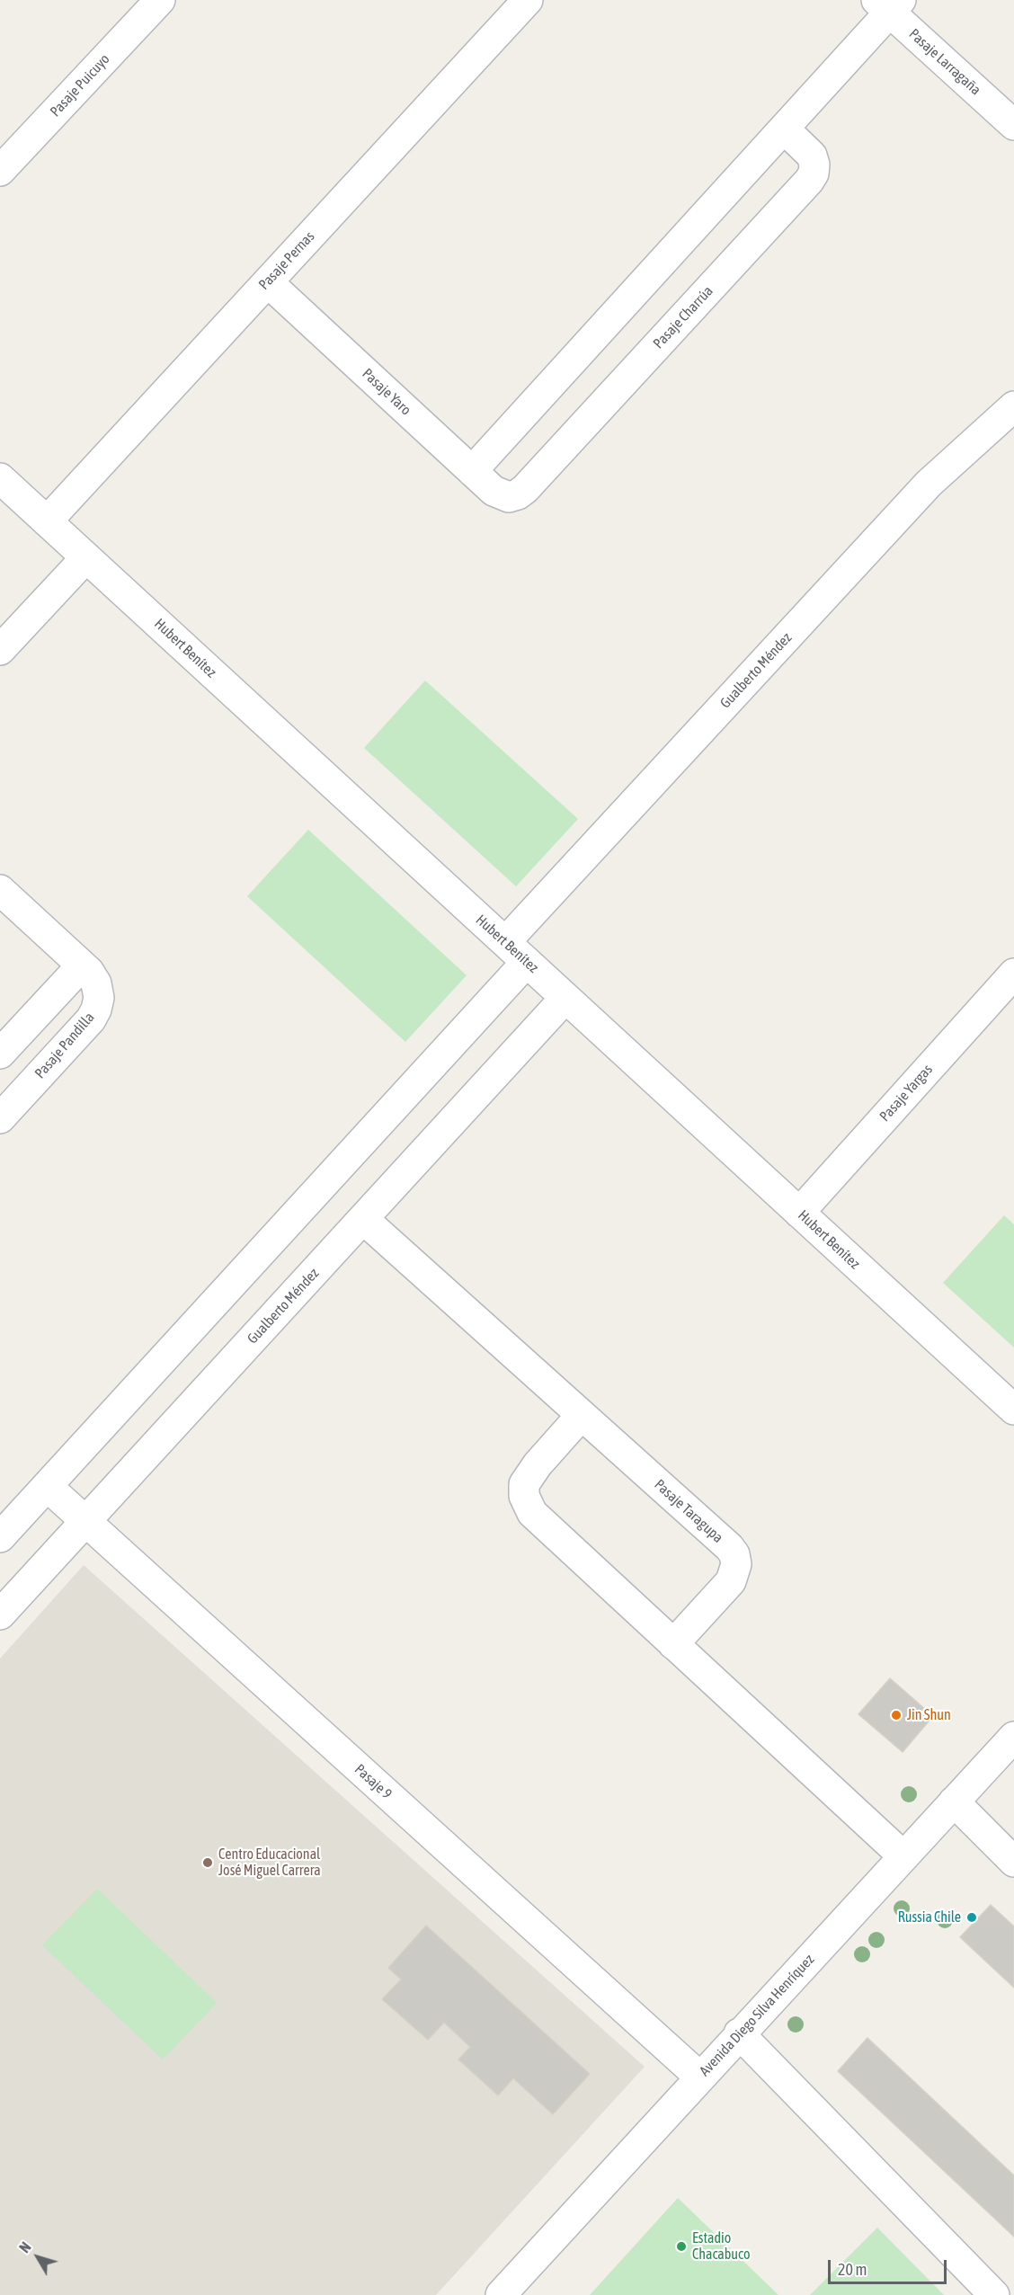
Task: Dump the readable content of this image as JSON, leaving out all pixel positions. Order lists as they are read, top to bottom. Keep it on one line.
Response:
{"streets":{"street":["Pasaje Larragaña","Pasaje Puicuyo","Pasaje Pernas","Pasaje Charrúa","Pasaje Yaro","Hubert Benítez","Gualberto Méndez","Pasaje Pandilla","Pasaje Yargas","Pasaje Taragupa","Pasaje 9","Avenida Diego Silva Henríquez"]},"crossings":[["Pasaje Pernas","Pasaje Yaro"],["Pasaje Pernas","Hubert Benítez"],["Pasaje Charrúa","Pasaje Yaro"],["Hubert Benítez","Gualberto Méndez"],["Hubert Benítez","Pasaje Yargas"],["Gualberto Méndez","Pasaje Taragupa"],["Gualberto Méndez","Pasaje 9"],["Pasaje 9","Avenida Diego Silva Henríquez"]],"places":["Jin Shun","Centro Educacional José Miguel Carrera","Russia Chile","Estadio Chacabuco"],"scale_bar":"20 m","north":"top left"}
